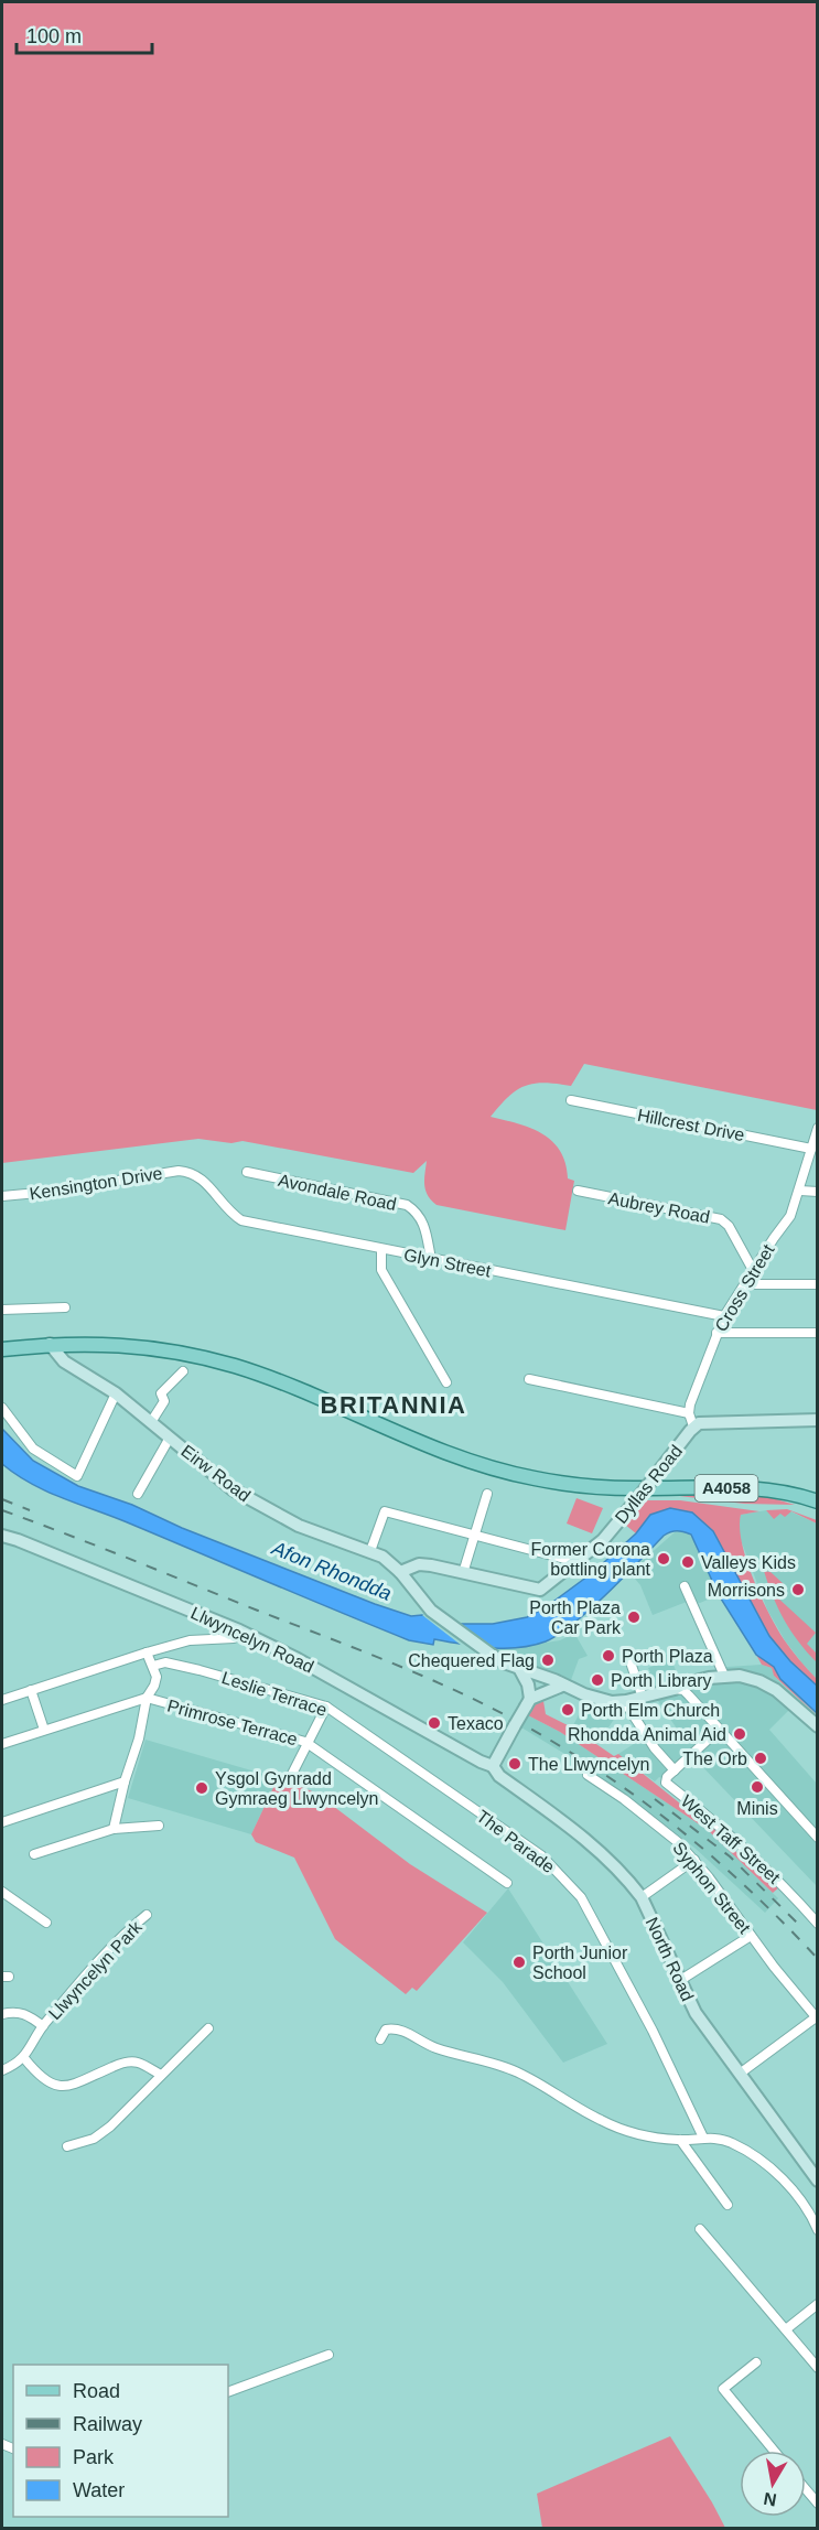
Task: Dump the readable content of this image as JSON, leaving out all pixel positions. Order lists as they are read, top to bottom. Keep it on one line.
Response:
{"streets":{"main road":["Eirw Road","Dyllas Road","A4058","Llwyncelyn Road","North Road"],"street":["Hillcrest Drive","Kensington Drive","Avondale Road","Aubrey Road","Glyn Street","Cross Street","Leslie Terrace","Primrose Terrace","West Taff Street","The Parade","Syphon Street","Llwyncelyn Park"]},"crossings":[["Hillcrest Drive","Cross Street"],["Kensington Drive","Glyn Street"],["Avondale Road","Glyn Street"],["Aubrey Road","Cross Street"],["Glyn Street","Cross Street"],["Eirw Road","A4058"],["Llwyncelyn Road","North Road"],["Leslie Terrace","The Parade"]],"districts":["BRITANNIA"],"water":["Afon Rhondda"],"places":["Former Corona bottling plant","Valleys Kids","Morrisons","Porth Plaza Car Park","Porth Plaza","Chequered Flag","Porth Library","Porth Elm Church","Texaco","Rhondda Animal Aid","The Orb","The Llwyncelyn","Minis","Ysgol Gynradd Gymraeg Llwyncelyn","Porth Junior School"],"legend":["Road","Railway","Park","Water"],"scale_bar":"100 m","north":"bottom"}
